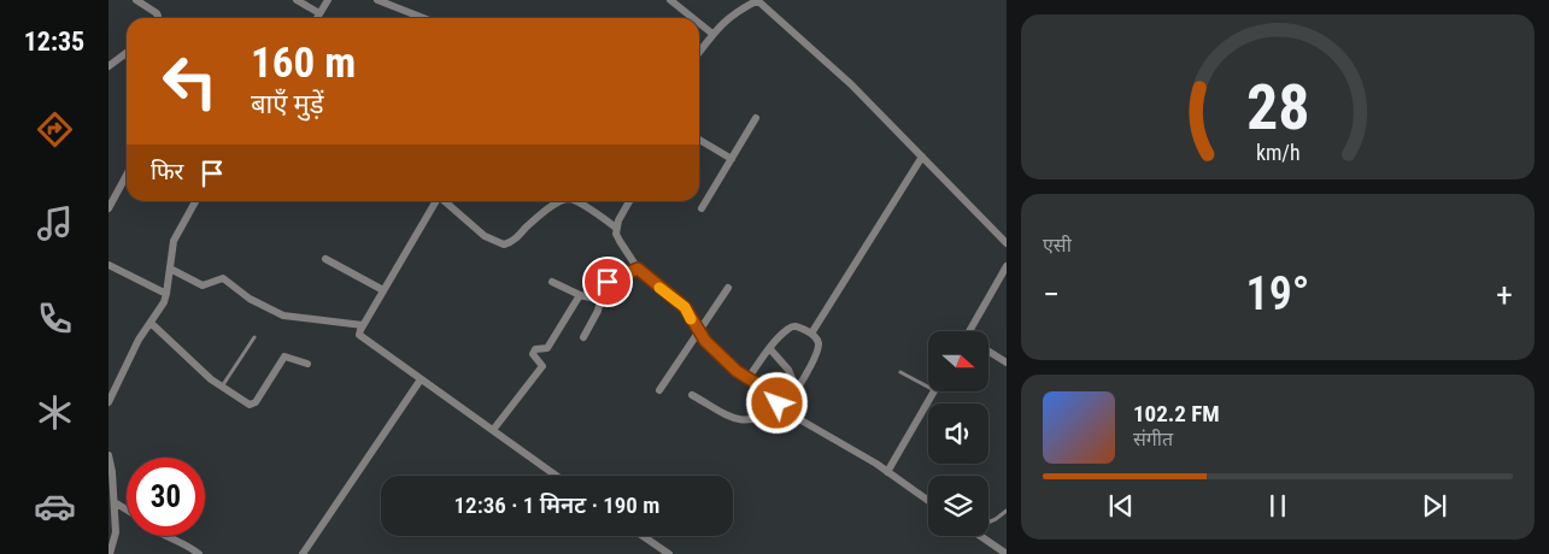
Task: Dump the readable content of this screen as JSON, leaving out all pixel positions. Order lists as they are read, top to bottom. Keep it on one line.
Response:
{"north":"right","page":{"tabs":"12:35","turn":["160 m","बाएँ मुड़ें"],"then":"फिर","tile":"एसी","heat":["−","19°","+"],"song":["102.2 FM","संगीत"],"limit":"30","trip":"12:36 · 1 मिनट · 190 m","gauge":["28","km/h"]}}
